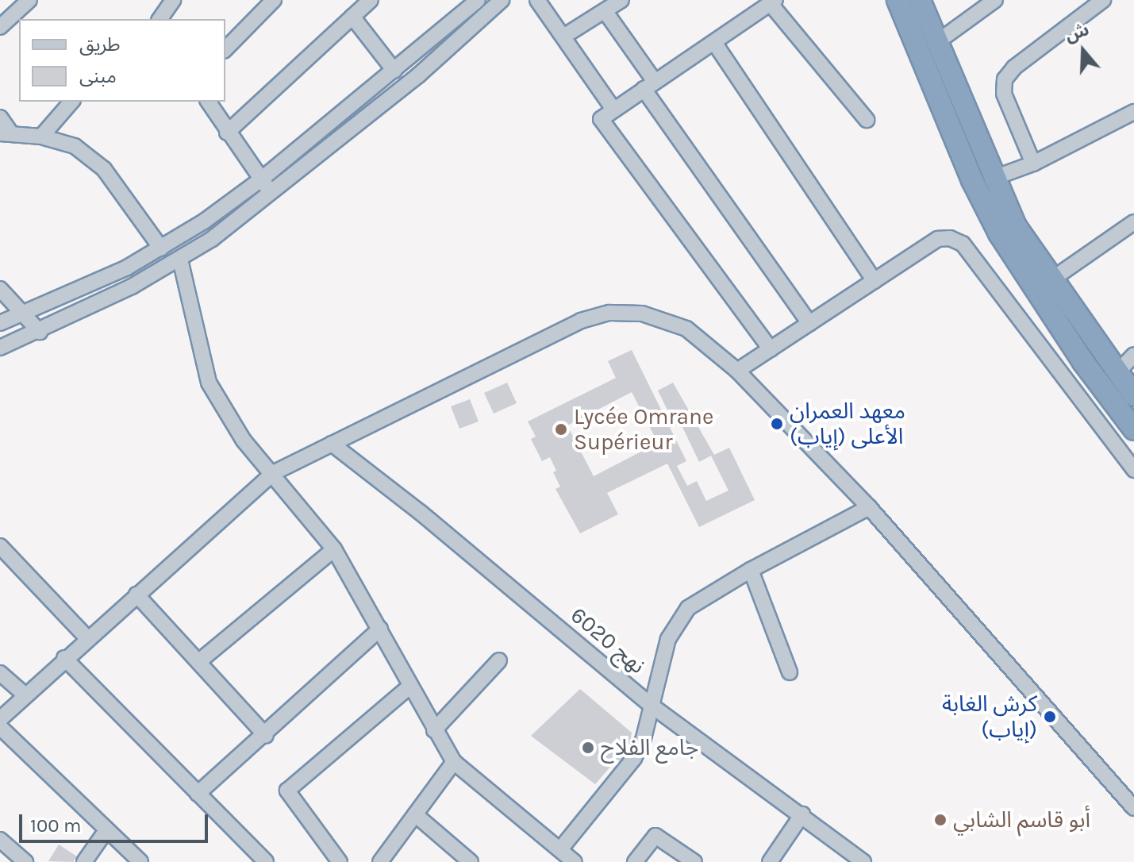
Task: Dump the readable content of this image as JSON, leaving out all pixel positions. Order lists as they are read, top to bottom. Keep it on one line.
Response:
{"streets":{"street":["نهج 6020"]},"places":["معهد العمران الأعلى (إياب)","Lycée Omrane Supérieur","كرش الغابة (إياب)","جامع الفلاح","أبو قاسم الشابي"],"legend":["طريق","مبنى"],"scale_bar":"100 m","north":"top"}
